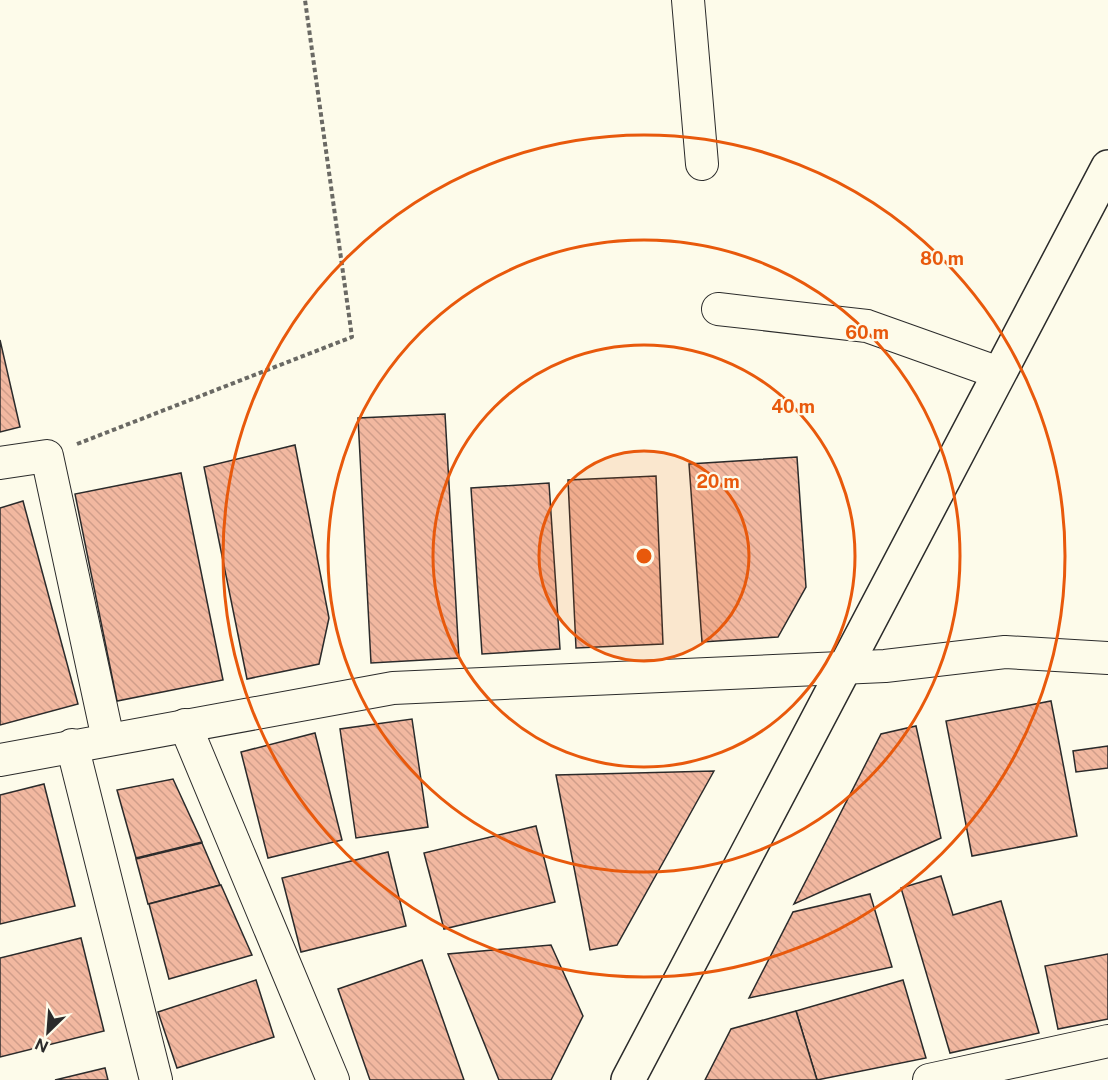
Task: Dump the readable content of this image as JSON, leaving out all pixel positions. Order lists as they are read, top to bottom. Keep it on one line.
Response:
{"north":"bottom left","rings":["80 m","60 m","40 m","20 m"]}
